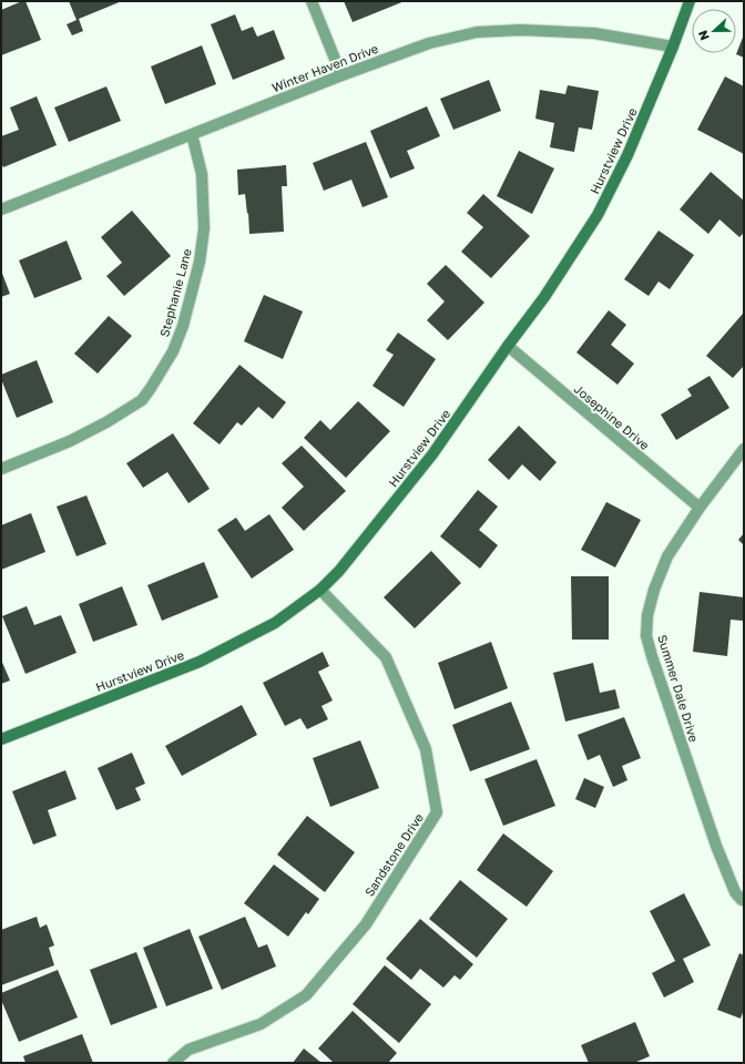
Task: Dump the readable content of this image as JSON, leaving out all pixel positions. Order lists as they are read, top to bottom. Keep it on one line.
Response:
{"streets":{"street":["Winter Haven Drive","Hurstview Drive","Stephanie Lane","Josephine Drive","Summer Dale Drive","Sandstone Drive"]},"crossings":[["Winter Haven Drive","Hurstview Drive"],["Winter Haven Drive","Stephanie Lane"],["Hurstview Drive","Josephine Drive"],["Hurstview Drive","Sandstone Drive"],["Josephine Drive","Summer Dale Drive"]],"north":"left"}
